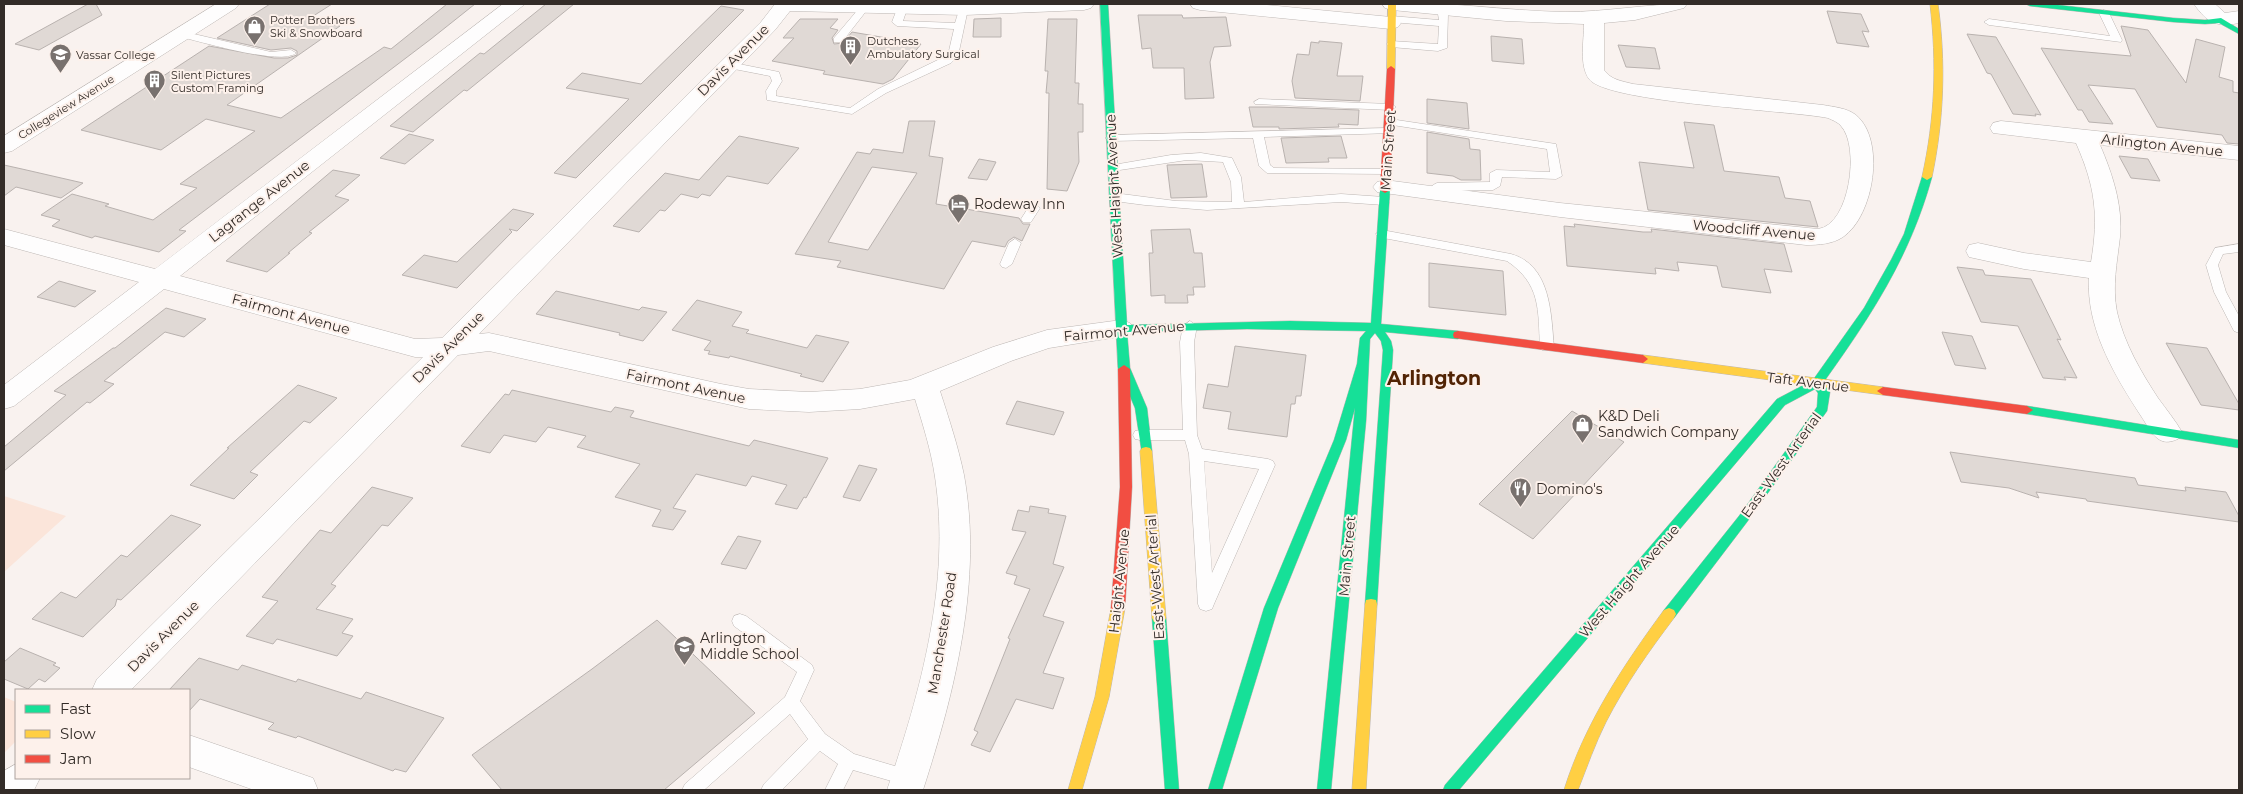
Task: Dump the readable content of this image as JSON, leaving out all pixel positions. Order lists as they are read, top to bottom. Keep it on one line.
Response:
{"streets":{"main road":["Main Street","West Haight Avenue","Fairmont Avenue","Taft Avenue","East-West Arterial","Haight Avenue"],"street":["Davis Avenue","Collegeview Avenue","Arlington Avenue","Lagrange Avenue","Woodcliff Avenue","Manchester Road"]},"crossings":[["Davis Avenue","Fairmont Avenue"],["Arlington Avenue","Taft Avenue"],["Main Street","Woodcliff Avenue"],["Main Street","Fairmont Avenue"],["Main Street","Taft Avenue"],["West Haight Avenue","Fairmont Avenue"],["West Haight Avenue","Taft Avenue"],["West Haight Avenue","East-West Arterial"],["West Haight Avenue","Haight Avenue"],["Lagrange Avenue","Fairmont Avenue"],["Fairmont Avenue","Taft Avenue"],["Fairmont Avenue","Manchester Road"],["Taft Avenue","East-West Arterial"],["East-West Arterial","Haight Avenue"]],"districts":["Arlington"],"places":{"shop":["Potter Brothers Ski & Snowboard","K&D Deli Sandwich Company"],"building":["Dutchess Ambulatory Surgical","Silent Pictures Custom Framing"],"school or university":["Vassar College","Arlington Middle School"],"hotel":["Rodeway Inn"],"restaurant":["Domino's"]},"legend":["Fast","Slow","Jam"]}
